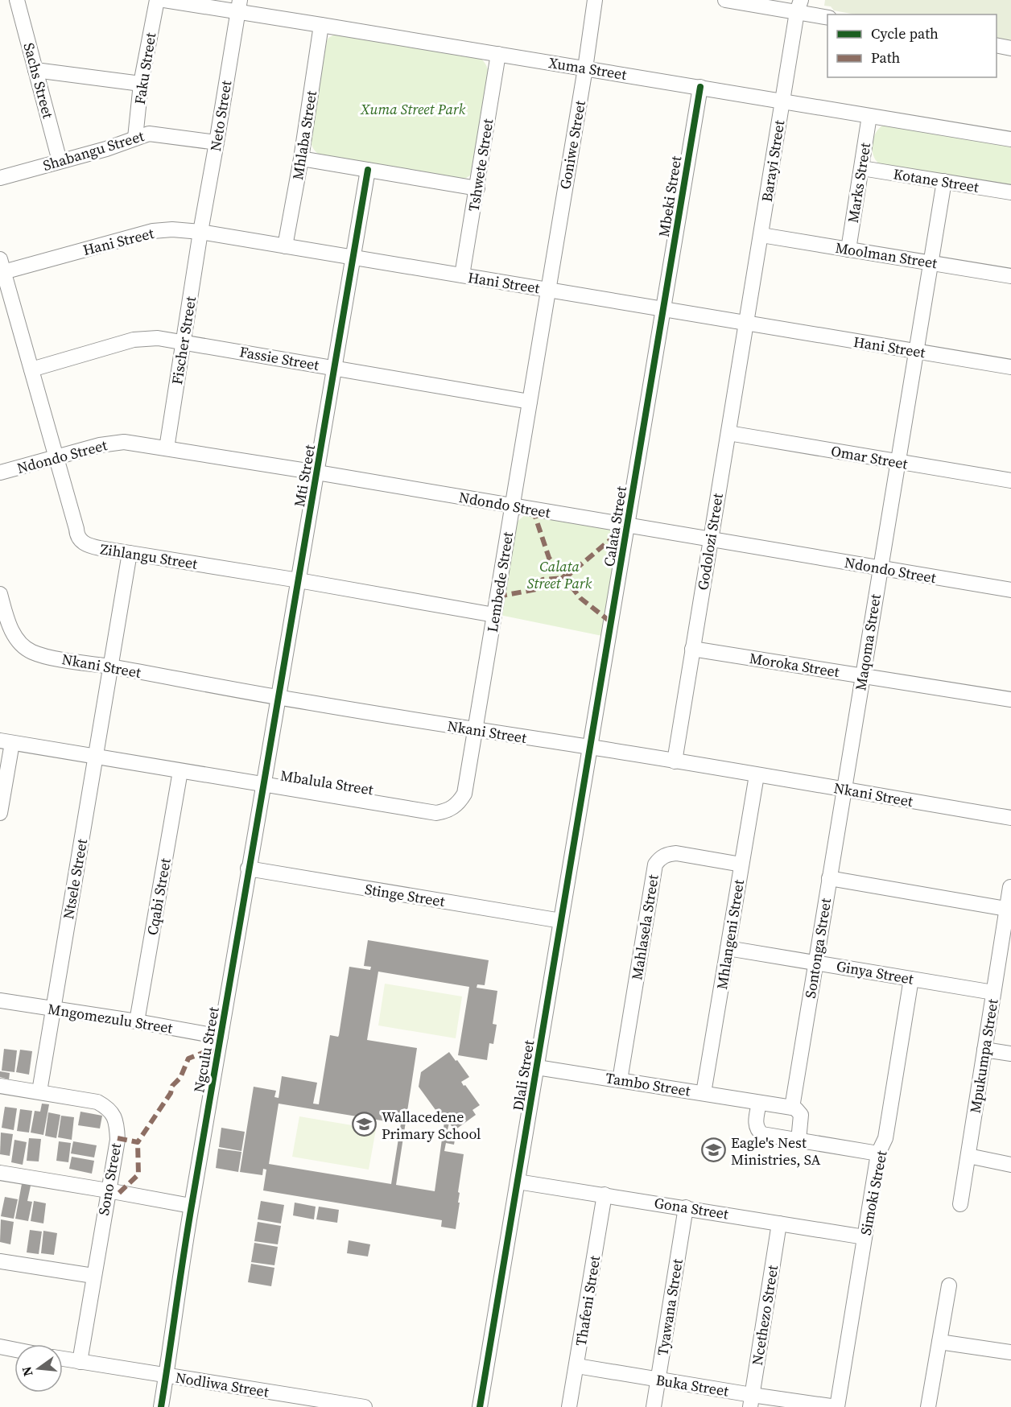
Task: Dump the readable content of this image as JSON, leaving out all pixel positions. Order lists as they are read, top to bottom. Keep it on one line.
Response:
{"streets":{"street":["Faku Street","Xuma Street","Sachs Street","Neto Street","Mhlaba Street","Goniwe Street","Shabangu Street","Barayi Street","Tshwete Street","Kotane Street","Marks Street","Mbeki Street","Hani Street","Moolman Street","Fischer Street","Fassie Street","Ndondo Street","Omar Street","Mti Street","Calata Street","Godolozi Street","Zihlangu Street","Lembede Street","Maqoma Street","Moroka Street","Nkani Street","Mbalula Street","Ntsele Street","Stinge Street","Cqabi Street","Mahlasela Street","Mhlangeni Street","Sontonga Street","Ginya Street","Mngomezulu Street","Ngculu Street","Mpukumpa Street","Dlali Street","Tambo Street","Sono Street","Simoki Street","Gona Street","Thafeni Street","Tyawana Street","Ncethezo Street","Nodliwa Street","Buka Street"]},"crossings":[["Faku Street","Shabangu Street"],["Xuma Street","Neto Street"],["Xuma Street","Mhlaba Street"],["Xuma Street","Goniwe Street"],["Xuma Street","Barayi Street"],["Xuma Street","Tshwete Street"],["Xuma Street","Marks Street"],["Xuma Street","Mbeki Street"],["Sachs Street","Shabangu Street"],["Neto Street","Shabangu Street"],["Neto Street","Hani Street"],["Neto Street","Fischer Street"],["Mhlaba Street","Hani Street"],["Goniwe Street","Hani Street"],["Goniwe Street","Lembede Street"],["Barayi Street","Hani Street"],["Barayi Street","Moolman Street"],["Barayi Street","Godolozi Street"],["Tshwete Street","Hani Street"],["Kotane Street","Marks Street"],["Kotane Street","Maqoma Street"],["Marks Street","Moolman Street"],["Mbeki Street","Hani Street"],["Mbeki Street","Calata Street"],["Hani Street","Fischer Street"],["Hani Street","Mti Street"],["Hani Street","Calata Street"],["Hani Street","Godolozi Street"],["Hani Street","Zihlangu Street"],["Hani Street","Lembede Street"],["Hani Street","Maqoma Street"],["Moolman Street","Maqoma Street"],["Fischer Street","Fassie Street"],["Fischer Street","Ndondo Street"],["Fassie Street","Mti Street"],["Fassie Street","Zihlangu Street"],["Fassie Street","Lembede Street"],["Ndondo Street","Mti Street"],["Ndondo Street","Calata Street"],["Ndondo Street","Godolozi Street"],["Ndondo Street","Zihlangu Street"],["Ndondo Street","Lembede Street"],["Ndondo Street","Maqoma Street"],["Omar Street","Godolozi Street"],["Omar Street","Maqoma Street"],["Mti Street","Zihlangu Street"],["Mti Street","Nkani Street"],["Mti Street","Ngculu Street"],["Calata Street","Nkani Street"],["Calata Street","Dlali Street"],["Godolozi Street","Moroka Street"],["Godolozi Street","Nkani Street"],["Zihlangu Street","Lembede Street"],["Zihlangu Street","Ntsele Street"],["Lembede Street","Nkani Street"],["Lembede Street","Mbalula Street"],["Maqoma Street","Moroka Street"],["Maqoma Street","Nkani Street"],["Maqoma Street","Sontonga Street"],["Nkani Street","Mbalula Street"],["Nkani Street","Ntsele Street"],["Nkani Street","Mhlangeni Street"],["Nkani Street","Sontonga Street"],["Nkani Street","Ngculu Street"],["Nkani Street","Dlali Street"],["Mbalula Street","Ntsele Street"],["Mbalula Street","Cqabi Street"],["Mbalula Street","Ngculu Street"],["Ntsele Street","Mngomezulu Street"],["Ntsele Street","Sono Street"],["Stinge Street","Ngculu Street"],["Stinge Street","Dlali Street"],["Cqabi Street","Mngomezulu Street"],["Mahlasela Street","Mhlangeni Street"],["Mahlasela Street","Tambo Street"],["Mhlangeni Street","Ginya Street"],["Mhlangeni Street","Tambo Street"],["Sontonga Street","Ginya Street"],["Sontonga Street","Tambo Street"],["Ginya Street","Mpukumpa Street"],["Ginya Street","Simoki Street"],["Mngomezulu Street","Ngculu Street"],["Ngculu Street","Nodliwa Street"],["Dlali Street","Tambo Street"],["Dlali Street","Gona Street"],["Sono Street","Nodliwa Street"],["Simoki Street","Gona Street"],["Simoki Street","Buka Street"],["Gona Street","Thafeni Street"],["Gona Street","Tyawana Street"],["Gona Street","Ncethezo Street"],["Thafeni Street","Buka Street"],["Tyawana Street","Buka Street"],["Ncethezo Street","Buka Street"]],"parks":["Xuma Street Park","Calata Street Park"],"places":{"school or university":["Wallacedene Primary School","Eagle's Nest Ministries, SA"]},"legend":["Cycle path","Path"],"north":"left"}
